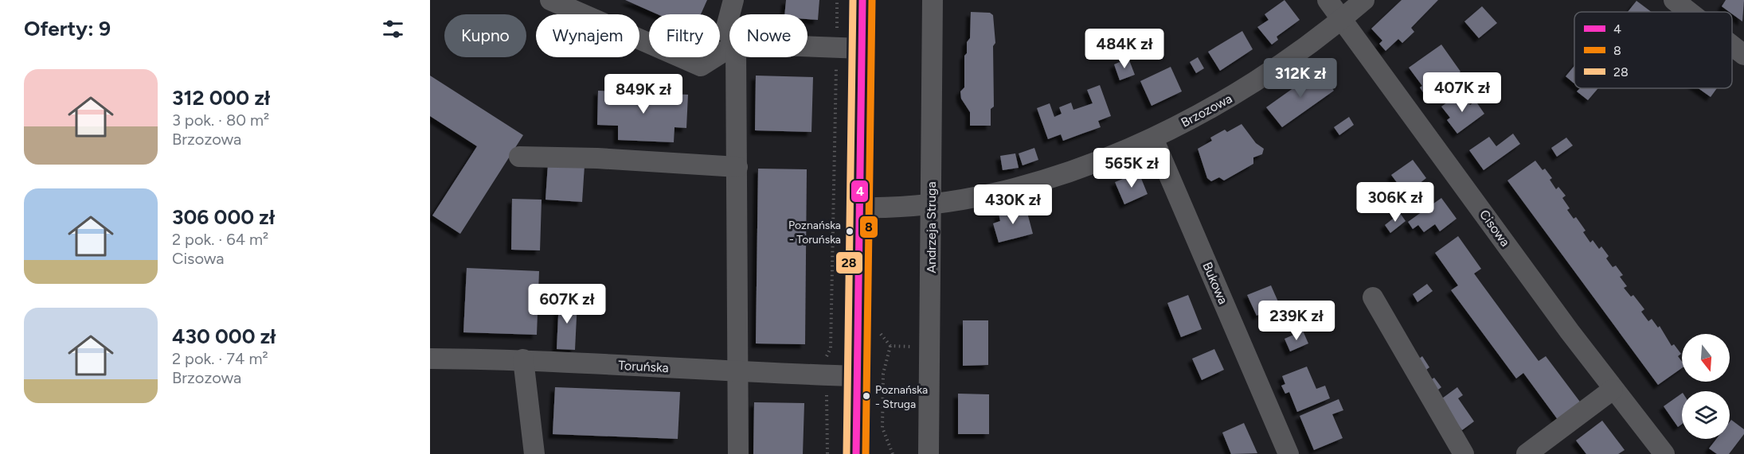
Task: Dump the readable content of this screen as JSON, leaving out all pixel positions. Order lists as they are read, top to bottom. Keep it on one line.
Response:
{"streets":{"street":["Brzozowa","Andrzeja Struga","Cisowa","Bukowa","Toruńska"]},"crossings":[["Brzozowa","Andrzeja Struga"],["Brzozowa","Cisowa"],["Brzozowa","Bukowa"]],"places":["Poznańska - Toruńska","Poznańska - Struga"],"lines":["transit line 4","transit line 8","transit line 28"],"legend":["4","8","28"],"north":"bottom","page":{"heading":"Oferty: 9","chip":["Kupno","Wynajem","Filtry","Nowe"],"price":["484K zł","312K zł","407K zł","849K zł","565K zł","306K zł","430K zł","607K zł","239K zł"],"list":[{"name":"312 000 zł","note":"3 pok. · 80 m² · Brzozowa"},{"name":"306 000 zł","note":"2 pok. · 64 m² · Cisowa"},{"name":"430 000 zł","note":"2 pok. · 74 m² · Brzozowa"}]}}
